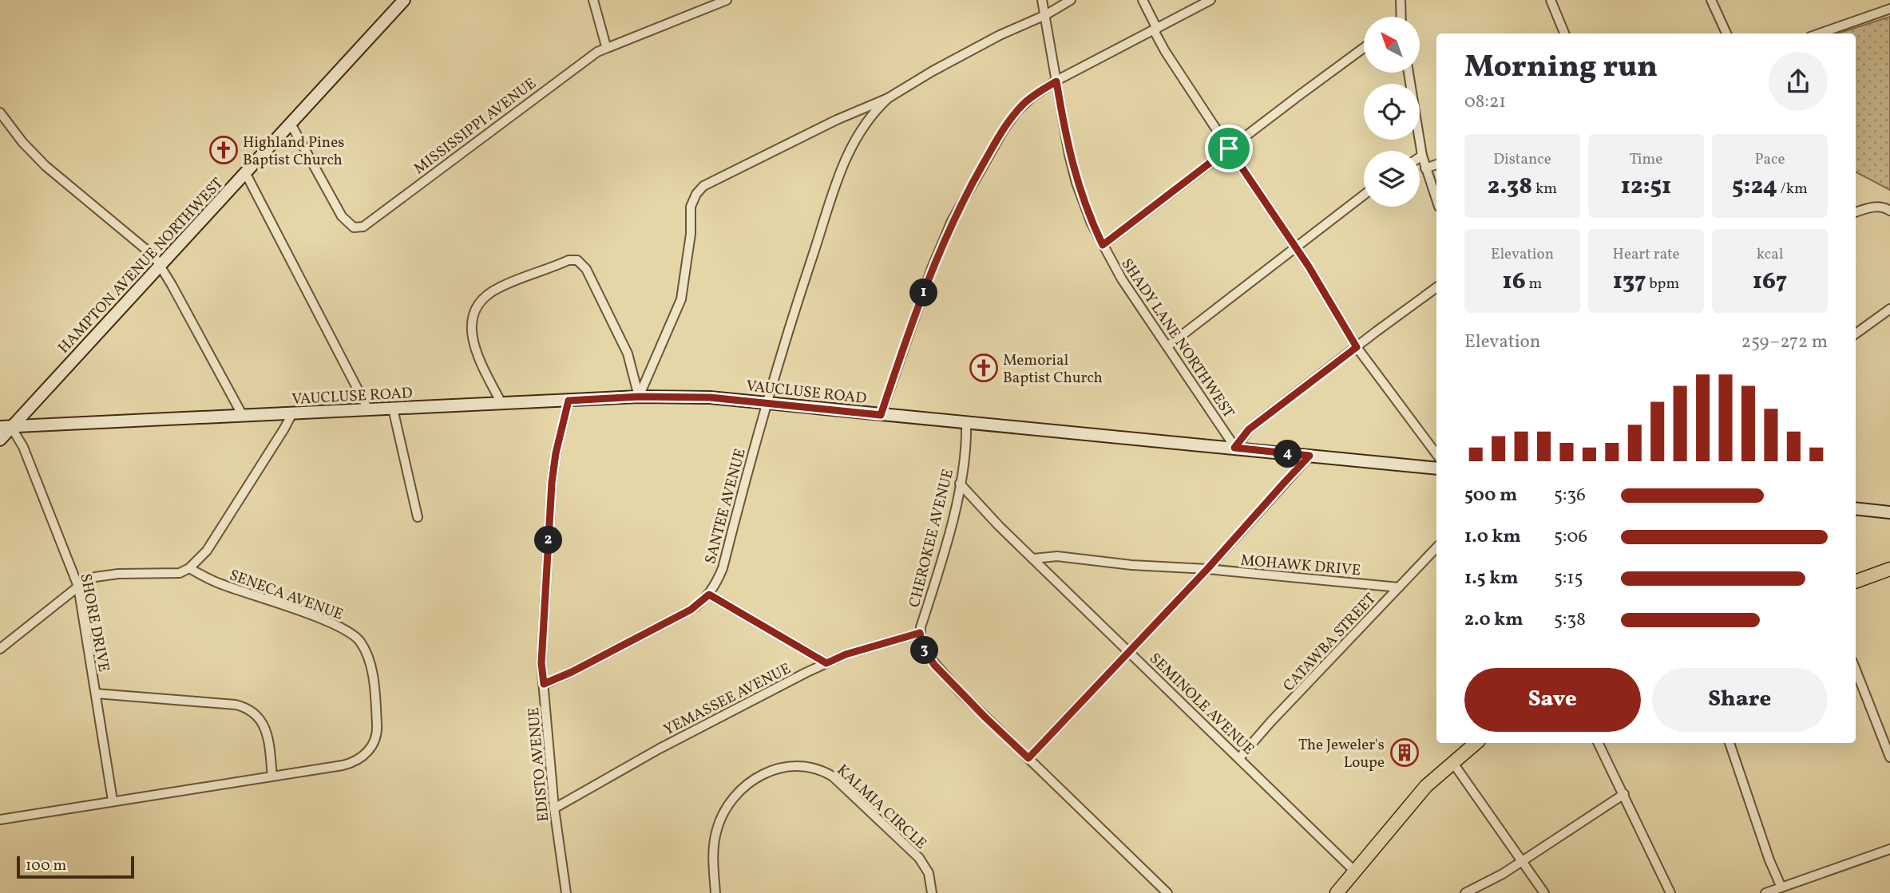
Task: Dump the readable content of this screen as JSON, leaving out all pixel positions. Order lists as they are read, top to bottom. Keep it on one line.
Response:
{"streets":{"street":["MISSISSIPPI AVENUE","HAMPTON AVENUE NORTHWEST","SHADY LANE NORTHWEST","VAUCLUSE ROAD","SANTEE AVENUE","CHEROKEE AVENUE","MOHAWK DRIVE","SENECA AVENUE","SHORE DRIVE","CATAWBA STREET","YEMASSEE AVENUE","SEMINOLE AVENUE","EDISTO AVENUE","KALMIA CIRCLE"]},"crossings":[["MISSISSIPPI AVENUE","HAMPTON AVENUE NORTHWEST"],["HAMPTON AVENUE NORTHWEST","VAUCLUSE ROAD"],["HAMPTON AVENUE NORTHWEST","SHORE DRIVE"],["SHADY LANE NORTHWEST","VAUCLUSE ROAD"],["VAUCLUSE ROAD","SANTEE AVENUE"],["VAUCLUSE ROAD","CHEROKEE AVENUE"],["VAUCLUSE ROAD","SHORE DRIVE"],["VAUCLUSE ROAD","EDISTO AVENUE"],["SANTEE AVENUE","EDISTO AVENUE"],["CHEROKEE AVENUE","YEMASSEE AVENUE"],["CHEROKEE AVENUE","SEMINOLE AVENUE"],["MOHAWK DRIVE","CATAWBA STREET"],["MOHAWK DRIVE","SEMINOLE AVENUE"],["SENECA AVENUE","SHORE DRIVE"],["CATAWBA STREET","SEMINOLE AVENUE"],["YEMASSEE AVENUE","EDISTO AVENUE"]],"places":{"church":["Highland Pines Baptist Church","Memorial Baptist Church"],"building":["The Jeweler's Loupe"]},"scale_bar":"100 m","north":"top left","page":{"heading":["Morning run","08:21"],"stats":[["Distance","2.38 km"],["Time","12:51"],["Pace","5:24 /km"],["Elevation","16 m"],["Heart rate","137 bpm"],["kcal","167"]],"pins":["1","4","2","3"],"chart":["Elevation","259–272 m"],"list":[{"name":"500 m","note":"5:36"},{"name":"1.0 km","note":"5:06"},{"name":"1.5 km","note":"5:15"},{"name":"2.0 km","note":"5:38"}],"buttons":["Save","Share"],"scale":"100 m"}}
